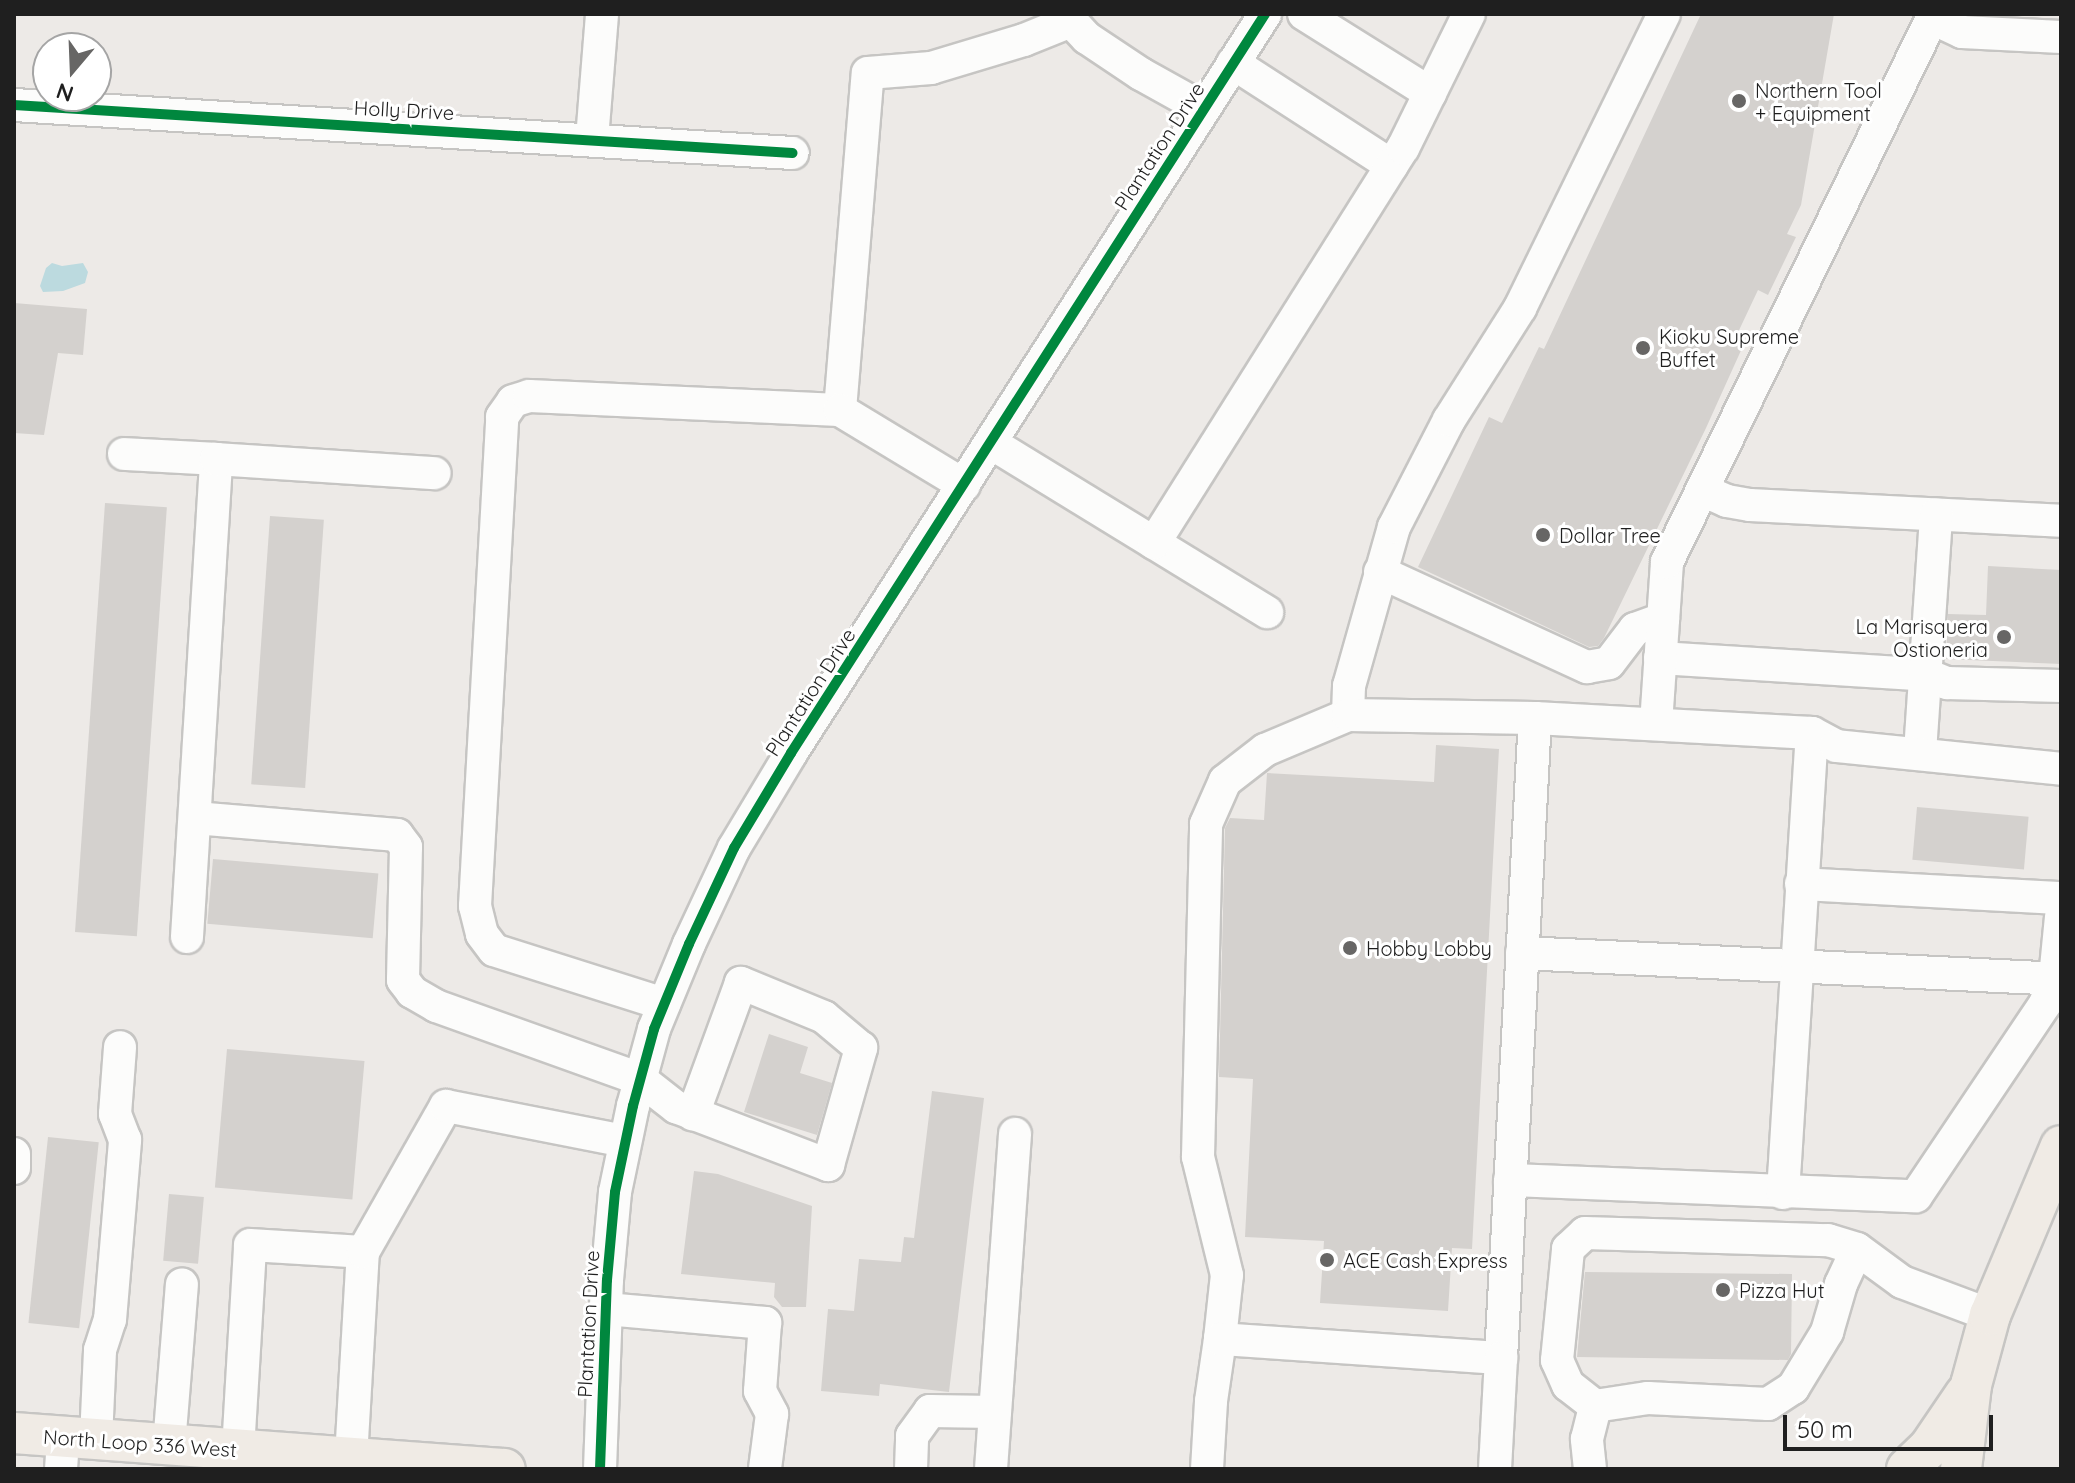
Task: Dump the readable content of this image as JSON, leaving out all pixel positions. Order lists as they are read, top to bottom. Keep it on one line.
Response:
{"streets":{"main road":["North Loop 336 West"],"street":["Holly Drive","Plantation Drive"]},"places":["Northern Tool + Equipment","Kioku Supreme Buffet","Dollar Tree","La Marisquera Ostioneria","Hobby Lobby","ACE Cash Express","Pizza Hut"],"scale_bar":"50 m","north":"bottom"}
